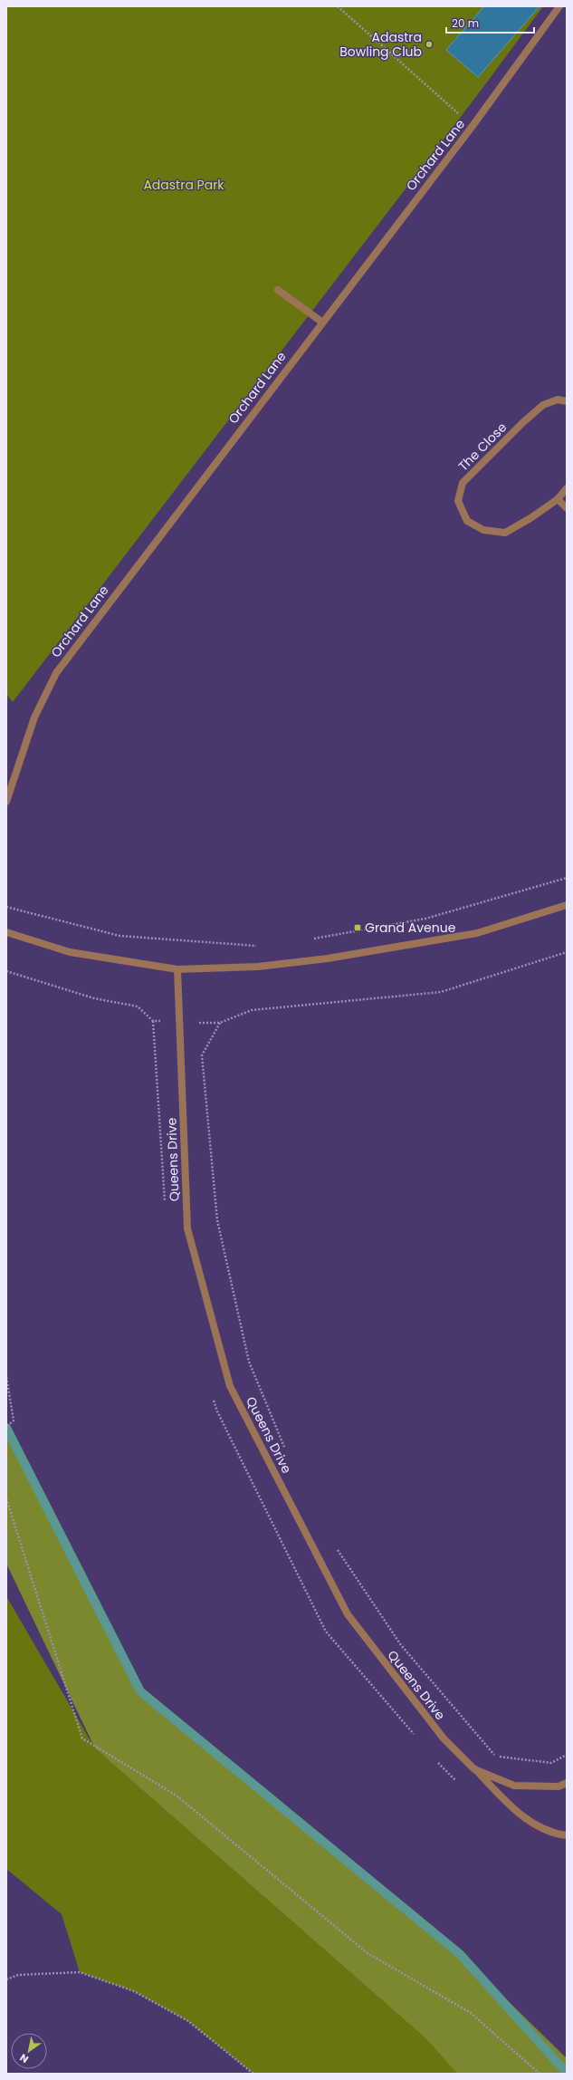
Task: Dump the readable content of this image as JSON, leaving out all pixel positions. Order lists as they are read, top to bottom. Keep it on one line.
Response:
{"streets":{"street":["Orchard Lane","The Close","Queens Drive"]},"parks":["Adastra Park"],"places":{"other":["Adastra Bowling Club"],"transit":["Grand Avenue"]},"scale_bar":"20 m","north":"bottom left"}
